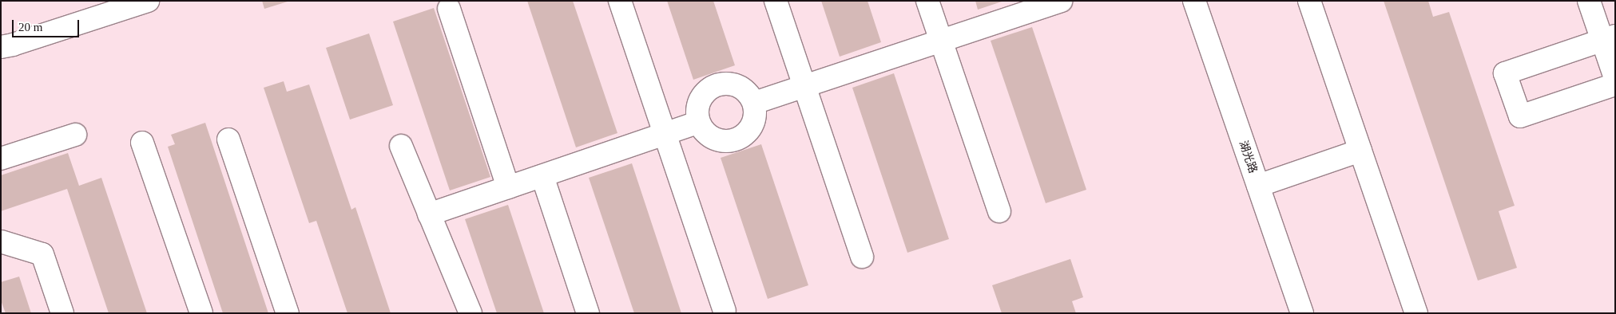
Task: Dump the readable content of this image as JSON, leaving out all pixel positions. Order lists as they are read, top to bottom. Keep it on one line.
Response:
{"streets":{"street":["湖光路"]},"scale_bar":"20 m"}
